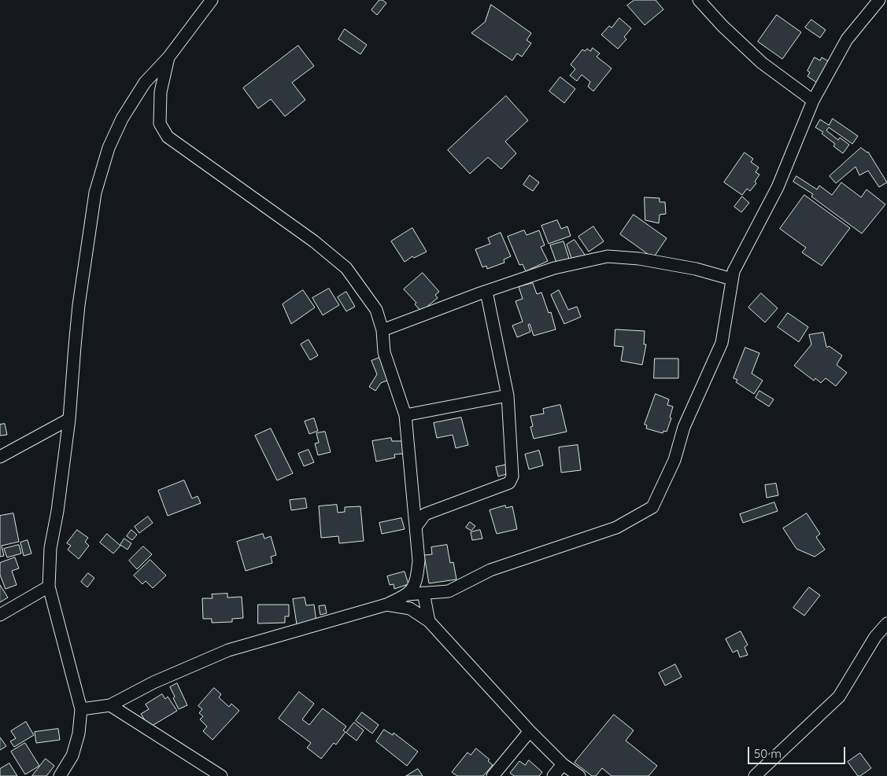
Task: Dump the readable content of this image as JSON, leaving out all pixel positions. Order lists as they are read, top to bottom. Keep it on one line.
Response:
{"scale_bar":"50 m"}
